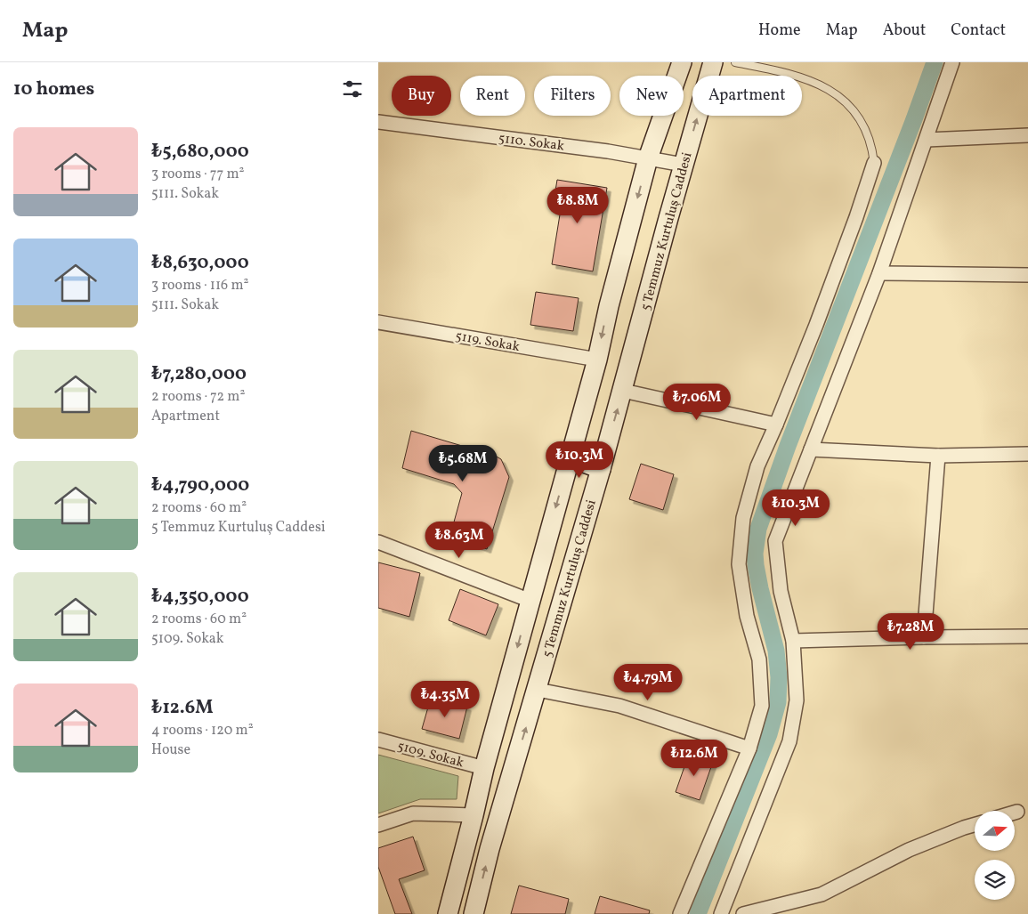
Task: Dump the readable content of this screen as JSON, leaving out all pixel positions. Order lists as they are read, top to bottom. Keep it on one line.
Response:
{"streets":{"main road":["5 Temmuz Kurtuluş Caddesi"],"street":["5110. Sokak","5119. Sokak","5109. Sokak"]},"crossings":[["5110. Sokak","5 Temmuz Kurtuluş Caddesi"]],"north":"right","page":{"header":"Map","nav":["Home","Map","About","Contact"],"heading":"10 homes","chip":["Buy","Rent","Filters","New","Apartment"],"list":[{"name":"₺5,680,000","note":"3 rooms · 77 m² · 5111. Sokak"},{"name":"₺8,630,000","note":"3 rooms · 116 m² · 5111. Sokak"},{"name":"₺7,280,000","note":"2 rooms · 72 m² · Apartment"},{"name":"₺4,790,000","note":"2 rooms · 60 m² · 5 Temmuz Kurtuluş Caddesi"},{"name":"₺4,350,000","note":"2 rooms · 60 m² · 5109. Sokak"},{"name":"₺12.6M","note":"4 rooms · 120 m² · House"}],"price":["₺8.8M","₺7.06M","₺10.3M","₺5.68M","₺10.3M","₺8.63M","₺7.28M","₺4.79M","₺4.35M","₺12.6M"]}}
